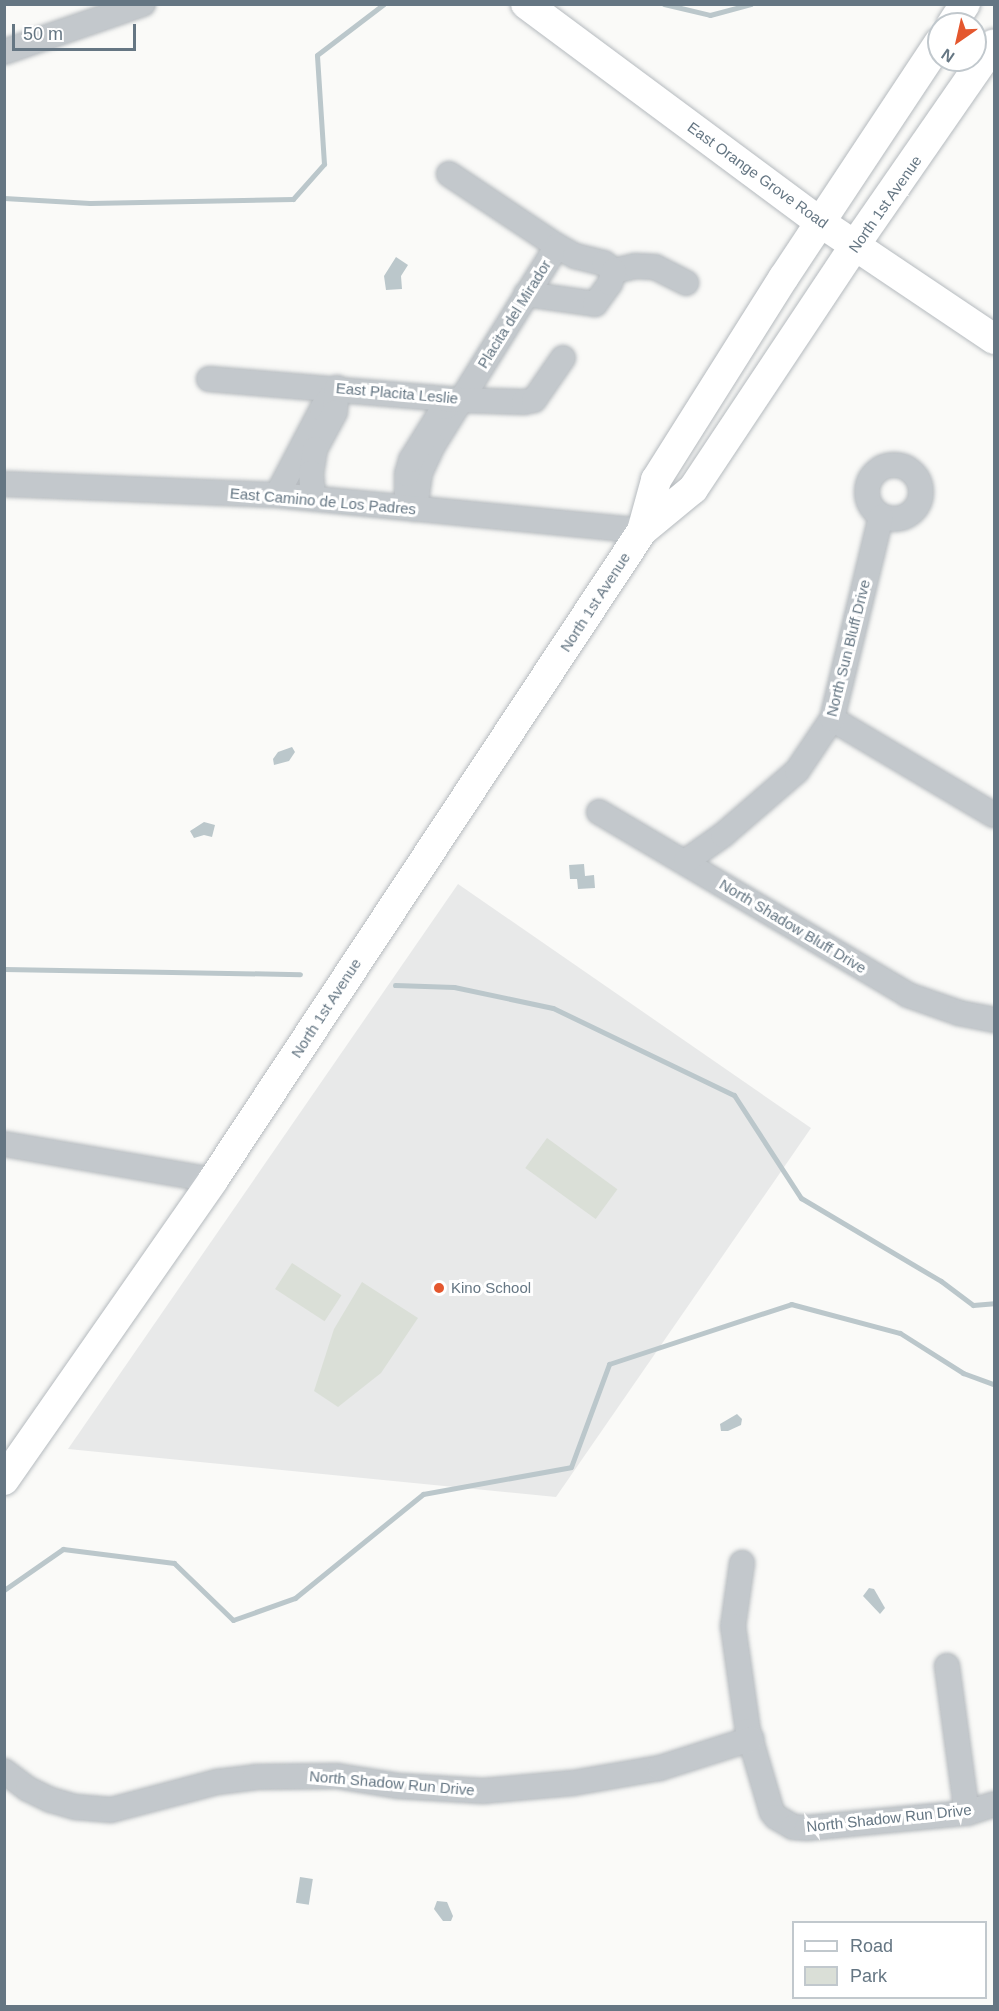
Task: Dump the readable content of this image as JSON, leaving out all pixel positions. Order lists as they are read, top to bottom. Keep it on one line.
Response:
{"streets":{"main road":["East Orange Grove Road","North 1st Avenue"],"street":["Placita del Mirador","East Placita Leslie","East Camino de Los Padres","North Sun Bluff Drive","North Shadow Bluff Drive","North Shadow Run Drive"]},"crossings":[["East Orange Grove Road","North 1st Avenue"],["North 1st Avenue","East Camino de Los Padres"],["Placita del Mirador","East Placita Leslie"],["Placita del Mirador","East Camino de Los Padres"],["North Sun Bluff Drive","North Shadow Bluff Drive"]],"places":["Kino School"],"legend":["Road","Park"],"scale_bar":"50 m","north":"bottom left"}
